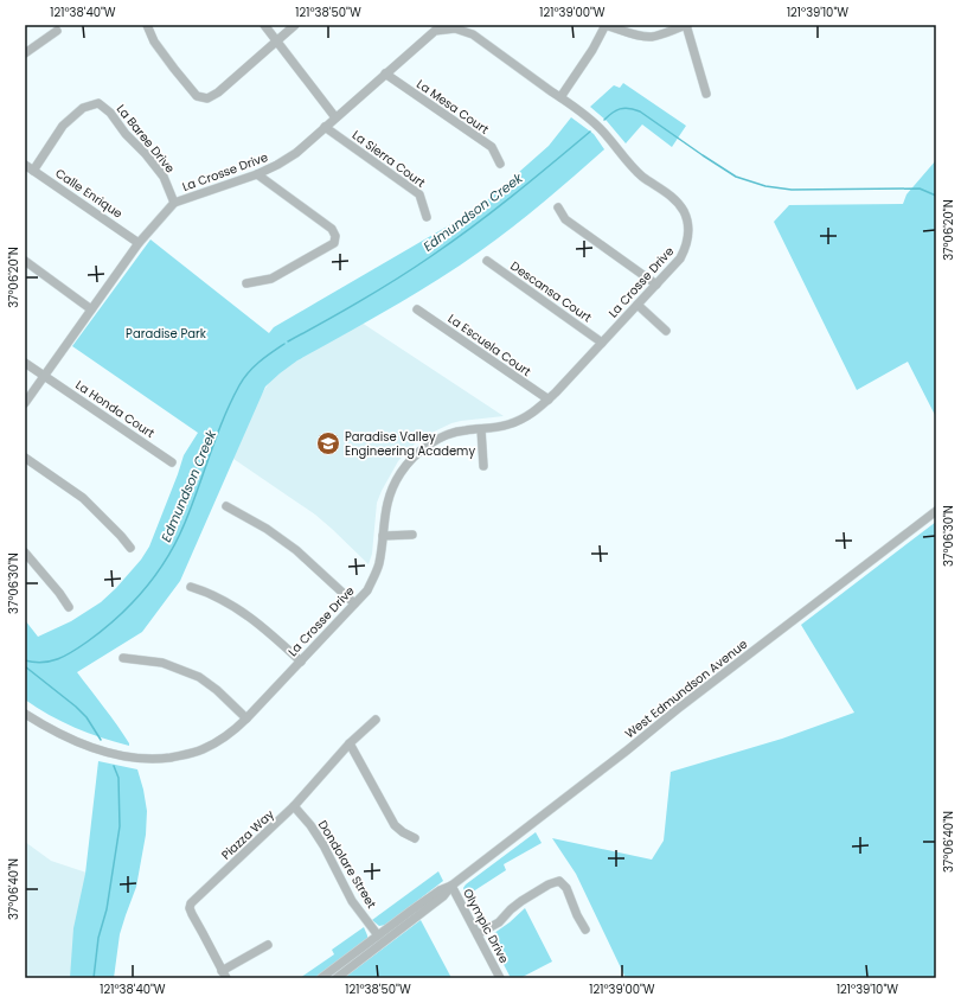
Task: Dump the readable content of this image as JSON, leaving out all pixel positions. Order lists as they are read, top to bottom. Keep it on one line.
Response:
{"streets":{"street":["La Mesa Court","La Baree Drive","La Sierra Court","La Crosse Drive","Calle Enrique","Descansa Court","La Escuela Court","La Honda Court","West Edmundson Avenue","Piazza Way","Dondolare Street","Olympic Drive"]},"crossings":[["La Mesa Court","La Crosse Drive"],["La Baree Drive","La Crosse Drive"],["La Baree Drive","Calle Enrique"],["La Sierra Court","La Crosse Drive"],["La Crosse Drive","Calle Enrique"],["La Crosse Drive","Descansa Court"],["La Crosse Drive","La Escuela Court"],["La Crosse Drive","La Honda Court"],["West Edmundson Avenue","Dondolare Street"],["West Edmundson Avenue","Olympic Drive"],["Piazza Way","Dondolare Street"]],"water":["Edmundson Creek"],"parks":["Paradise Park"],"places":{"school or university":["Paradise Valley Engineering Academy"]},"coordinates":["121°38'40\"W","121°38'50\"W","121°39'00\"W","121°39'10\"W","37°06'20\"N","37°06'30\"N","37°06'40\"N"]}
